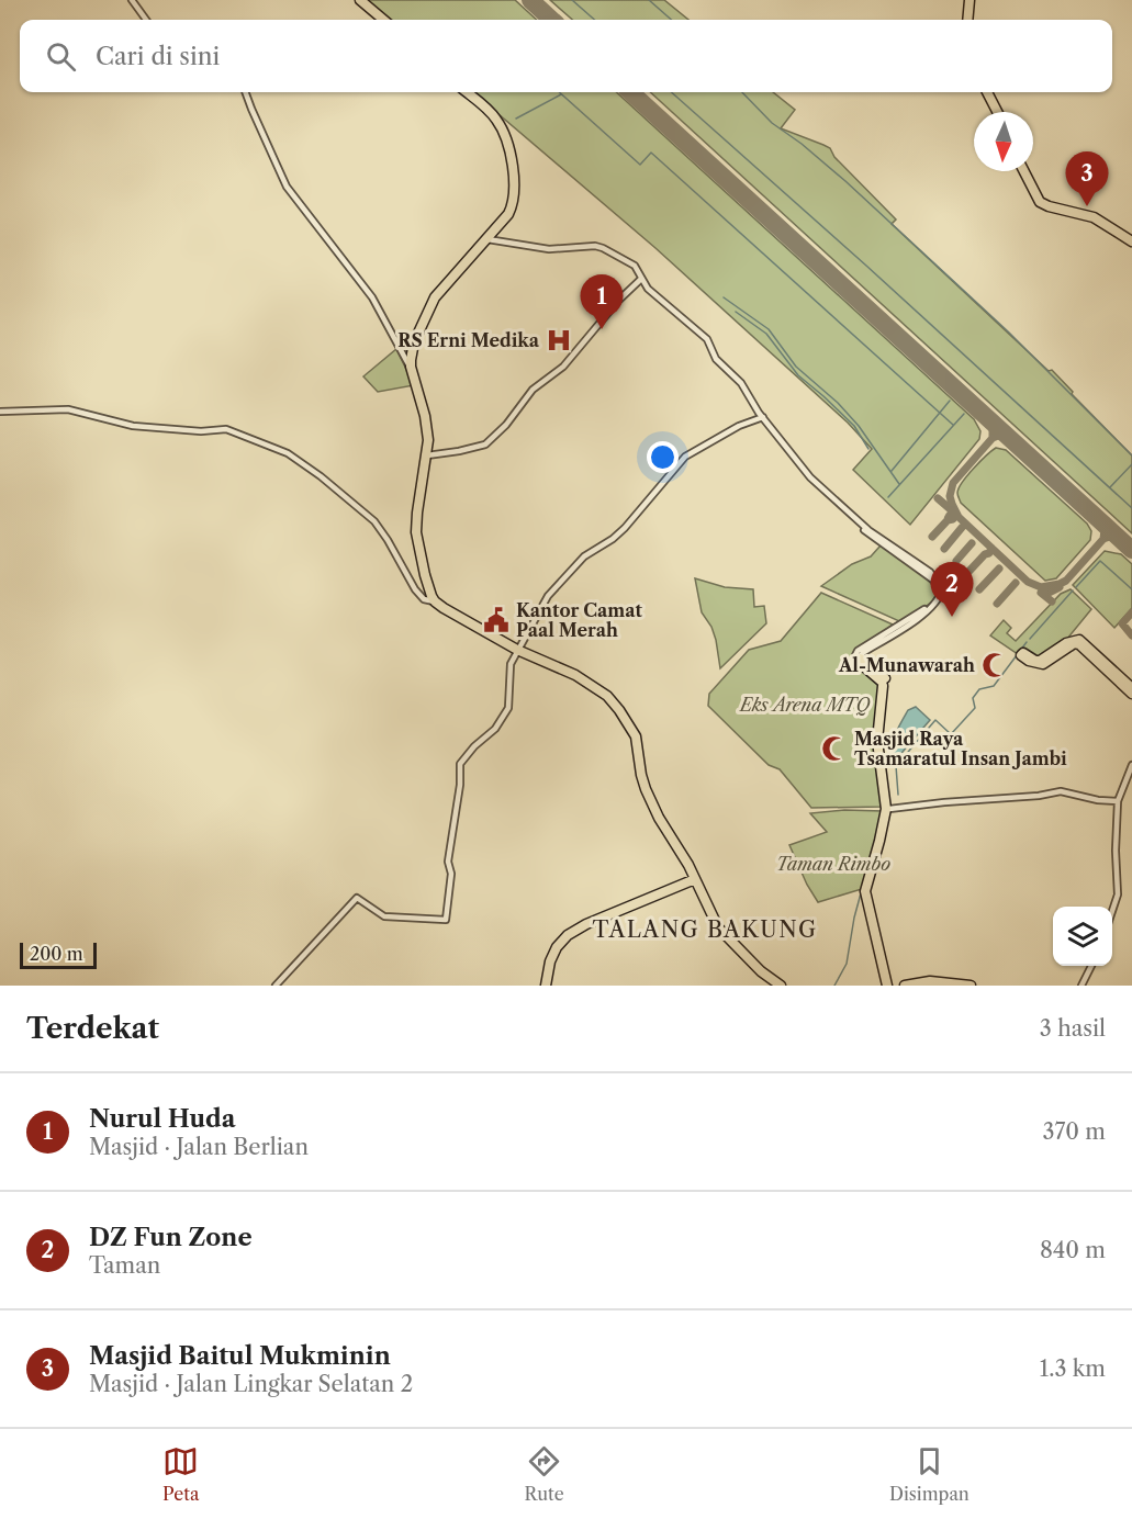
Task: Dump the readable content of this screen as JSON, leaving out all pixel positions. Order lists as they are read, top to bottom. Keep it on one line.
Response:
{"districts":["TALANG BAKUNG"],"parks":["Eks Arena MTQ","Taman Rimbo"],"places":{"hospital":["RS Erni Medika"],"public building":["Kantor Camat Paal Merah"],"mosque":["Al-Munawarah","Masjid Raya Tsamaratul Insan Jambi"]},"scale_bar":"200 m","north":"bottom","page":{"search":"Cari di sini","pins":["3","1","2"],"scale":"200 m","heading":["Terdekat","3 hasil"],"list":[{"mark":"1","name":"Nurul Huda","note":"Masjid · Jalan Berlian","value":"370 m"},{"mark":"2","name":"DZ Fun Zone","note":"Taman","value":"840 m"},{"mark":"3","name":"Masjid Baitul Mukminin","note":"Masjid · Jalan Lingkar Selatan 2","value":"1.3 km"}],"nav":["Peta","Rute","Disimpan"]}}
